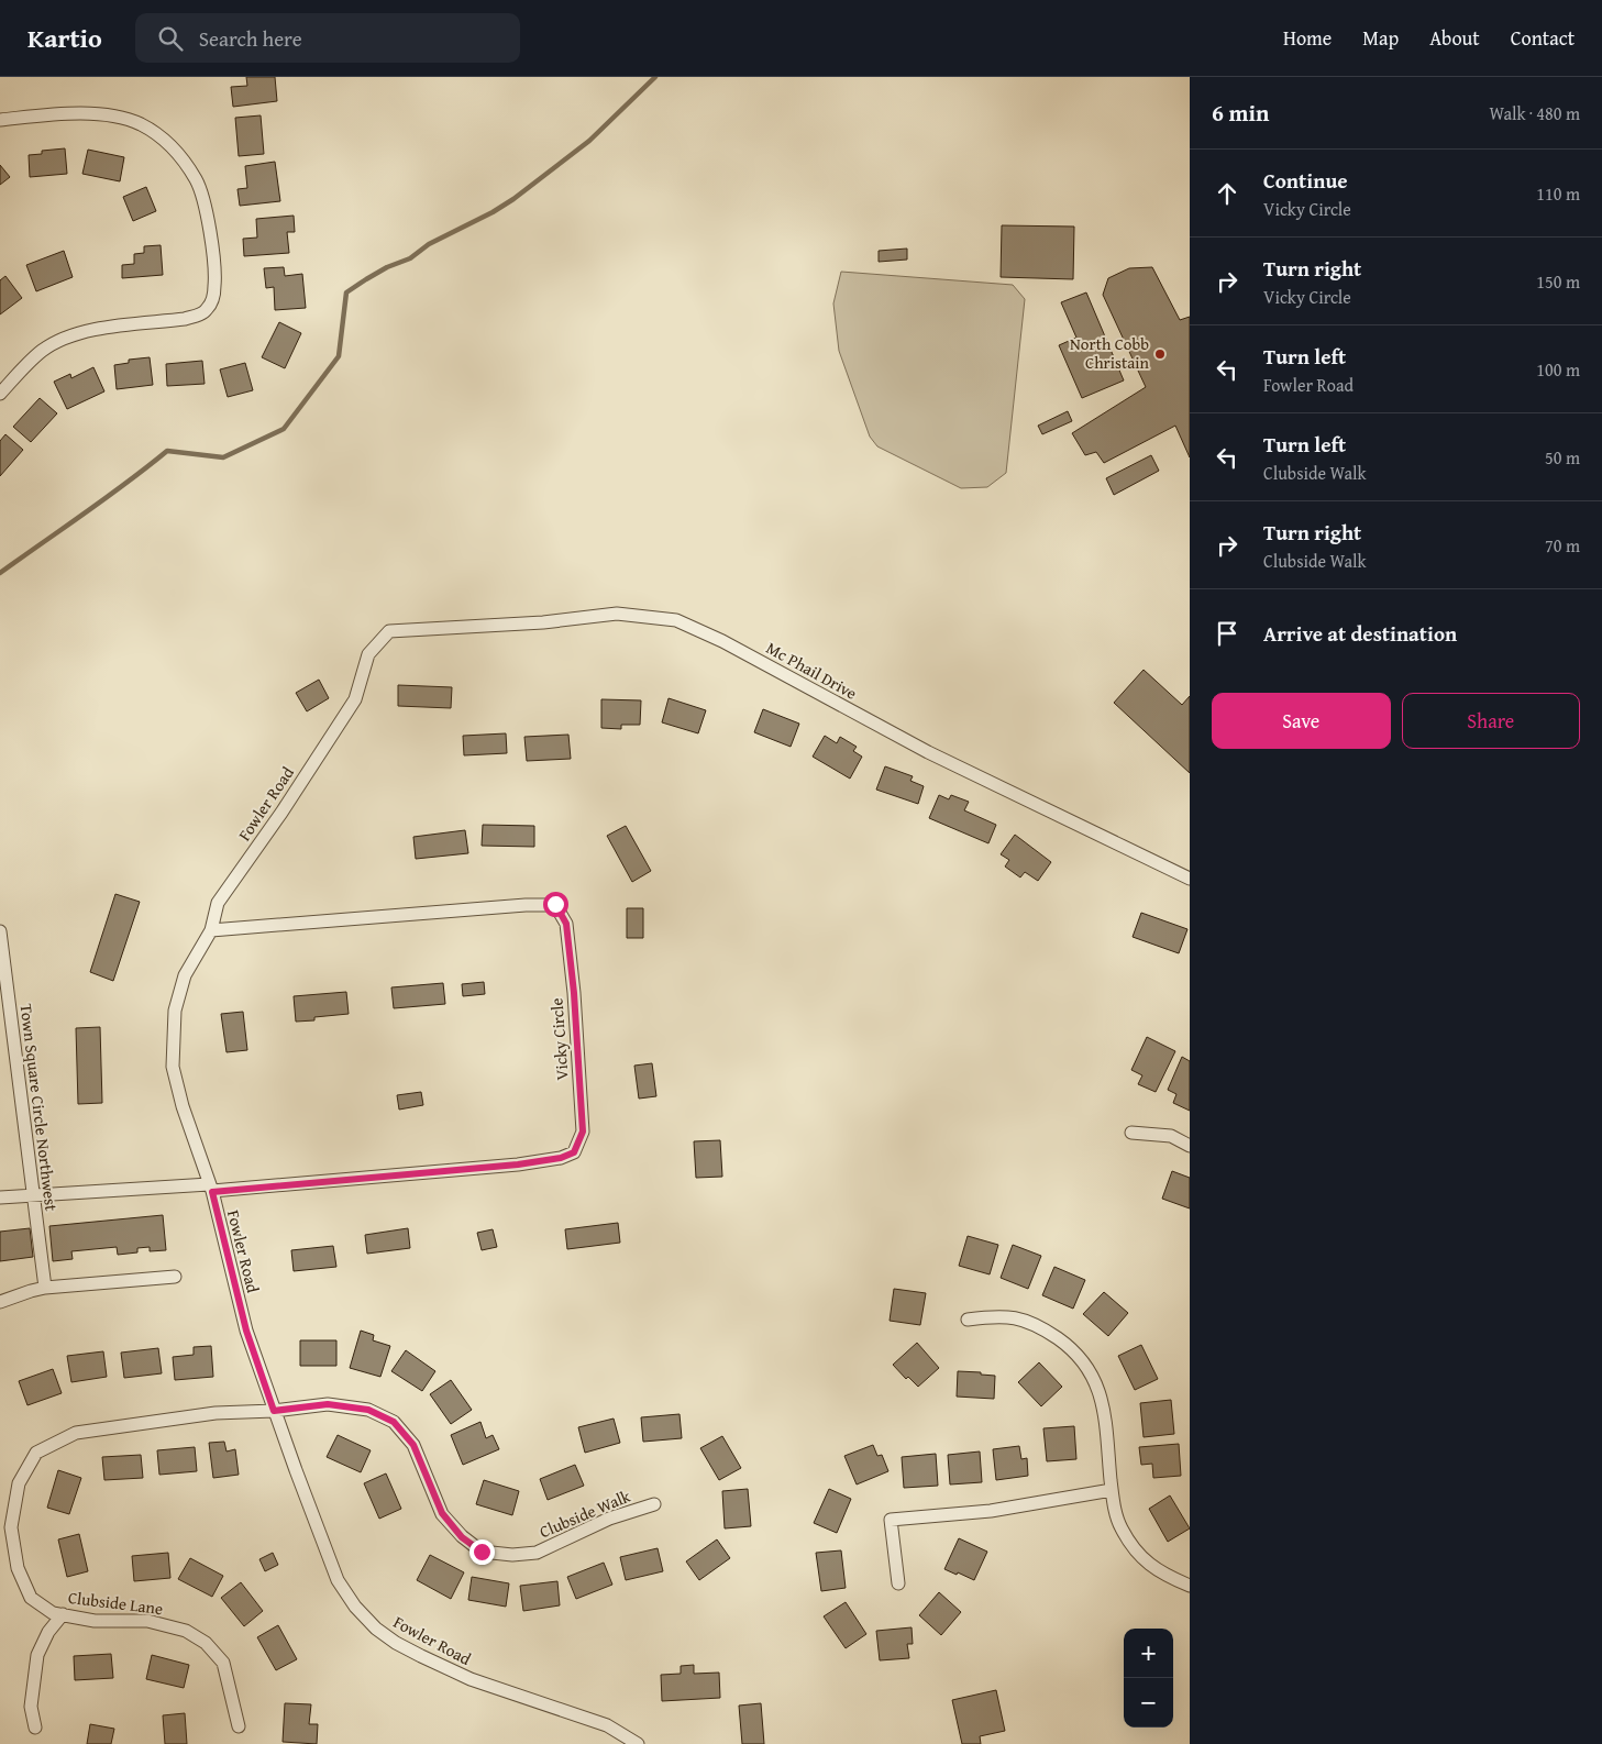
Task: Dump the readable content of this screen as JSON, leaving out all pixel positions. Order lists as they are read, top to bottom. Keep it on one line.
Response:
{"streets":{"street":["Mc Phail Drive","Fowler Road","Vicky Circle","Town Square Circle Northwest","Clubside Walk","Clubside Lane"]},"crossings":[["Mc Phail Drive","Fowler Road"],["Fowler Road","Vicky Circle"],["Fowler Road","Clubside Walk"],["Fowler Road","Clubside Lane"],["Clubside Walk","Clubside Lane"]],"places":["North Cobb Christain"],"page":{"header":"Kartio","search":"Search here","nav":["Home","Map","About","Contact"],"heading":["6 min","Walk · 480 m"],"list":[["Continue","Vicky Circle","110 m"],["Turn right","Vicky Circle","150 m"],["Turn left","Fowler Road","100 m"],["Turn left","Clubside Walk","50 m"],["Turn right","Clubside Walk","70 m"],"Arrive at destination"],"buttons":["Save","Share"],"map_buttons":["+","−"]}}
